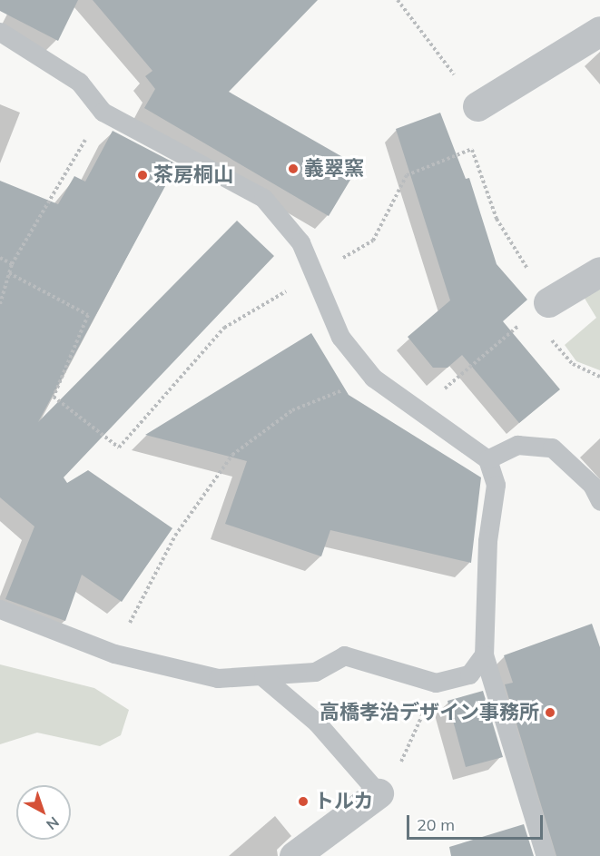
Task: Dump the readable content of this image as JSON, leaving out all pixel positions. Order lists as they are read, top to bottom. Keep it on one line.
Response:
{"places":["義翠窯","茶房桐山","高橋孝治デザイン事務所","トルカ"],"scale_bar":"20 m","north":"bottom right"}
